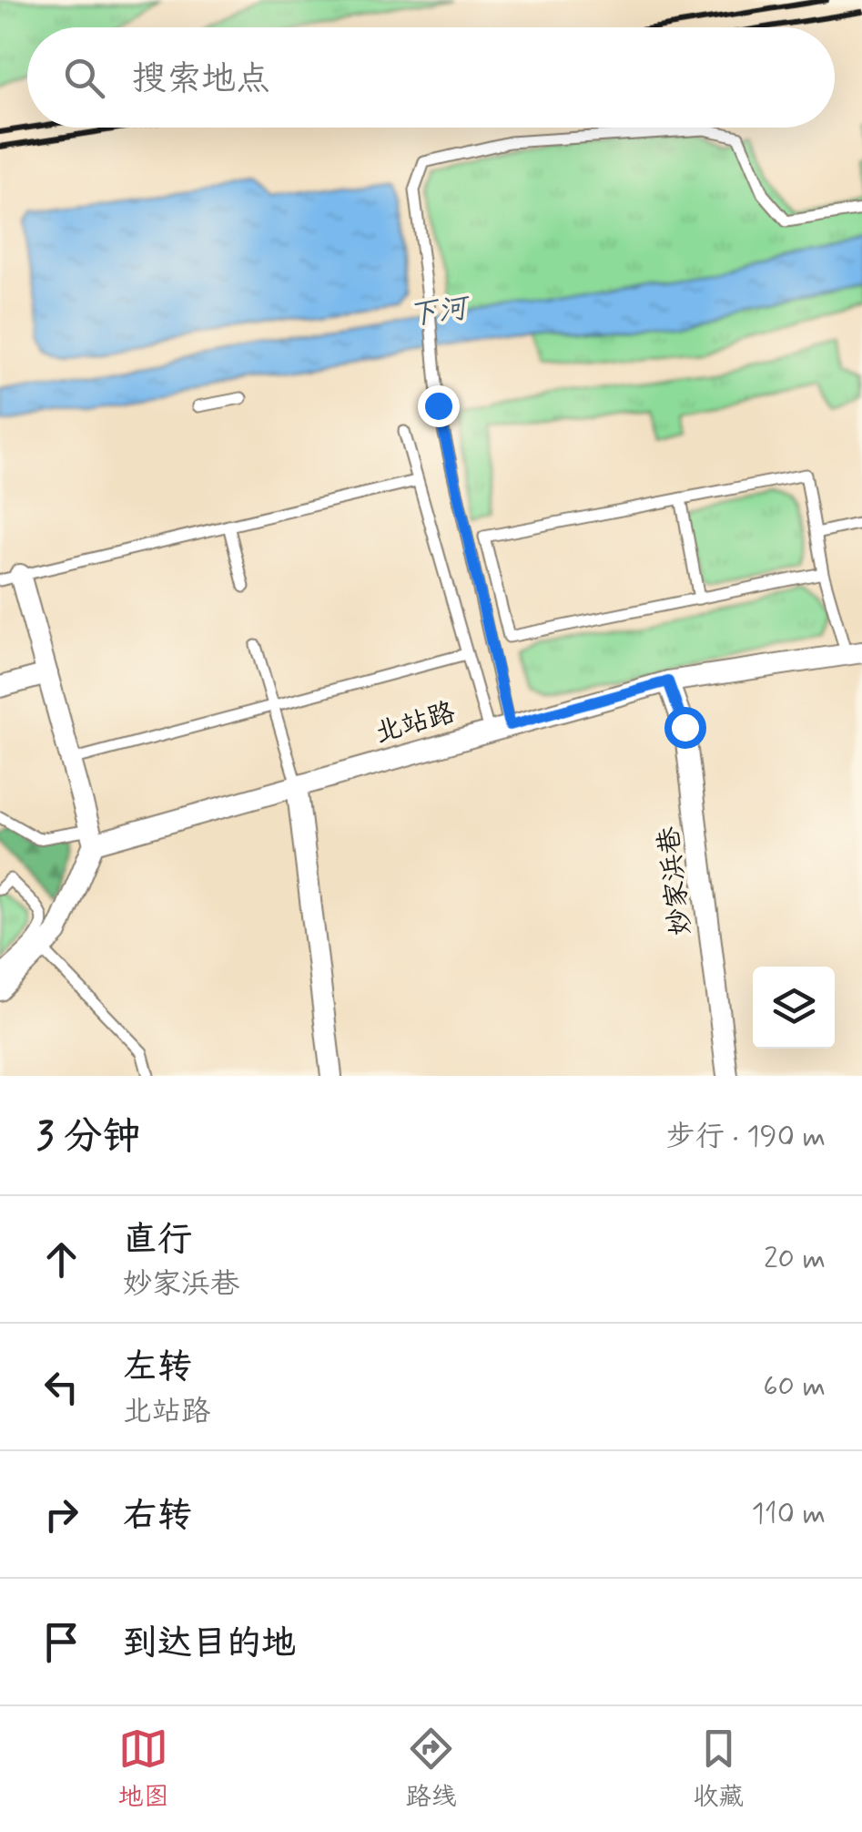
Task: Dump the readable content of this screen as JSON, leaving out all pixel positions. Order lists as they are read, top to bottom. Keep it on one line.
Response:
{"streets":{"street":["北站路","妙家浜巷"]},"crossings":[["北站路","妙家浜巷"]],"water":["下河"],"page":{"search":"搜索地点","heading":["3 分钟","步行 · 190 m"],"list":[["直行","妙家浜巷","20 m"],["左转","北站路","60 m"],["右转","110 m"],"到达目的地"],"nav":["地图","路线","收藏"]}}
